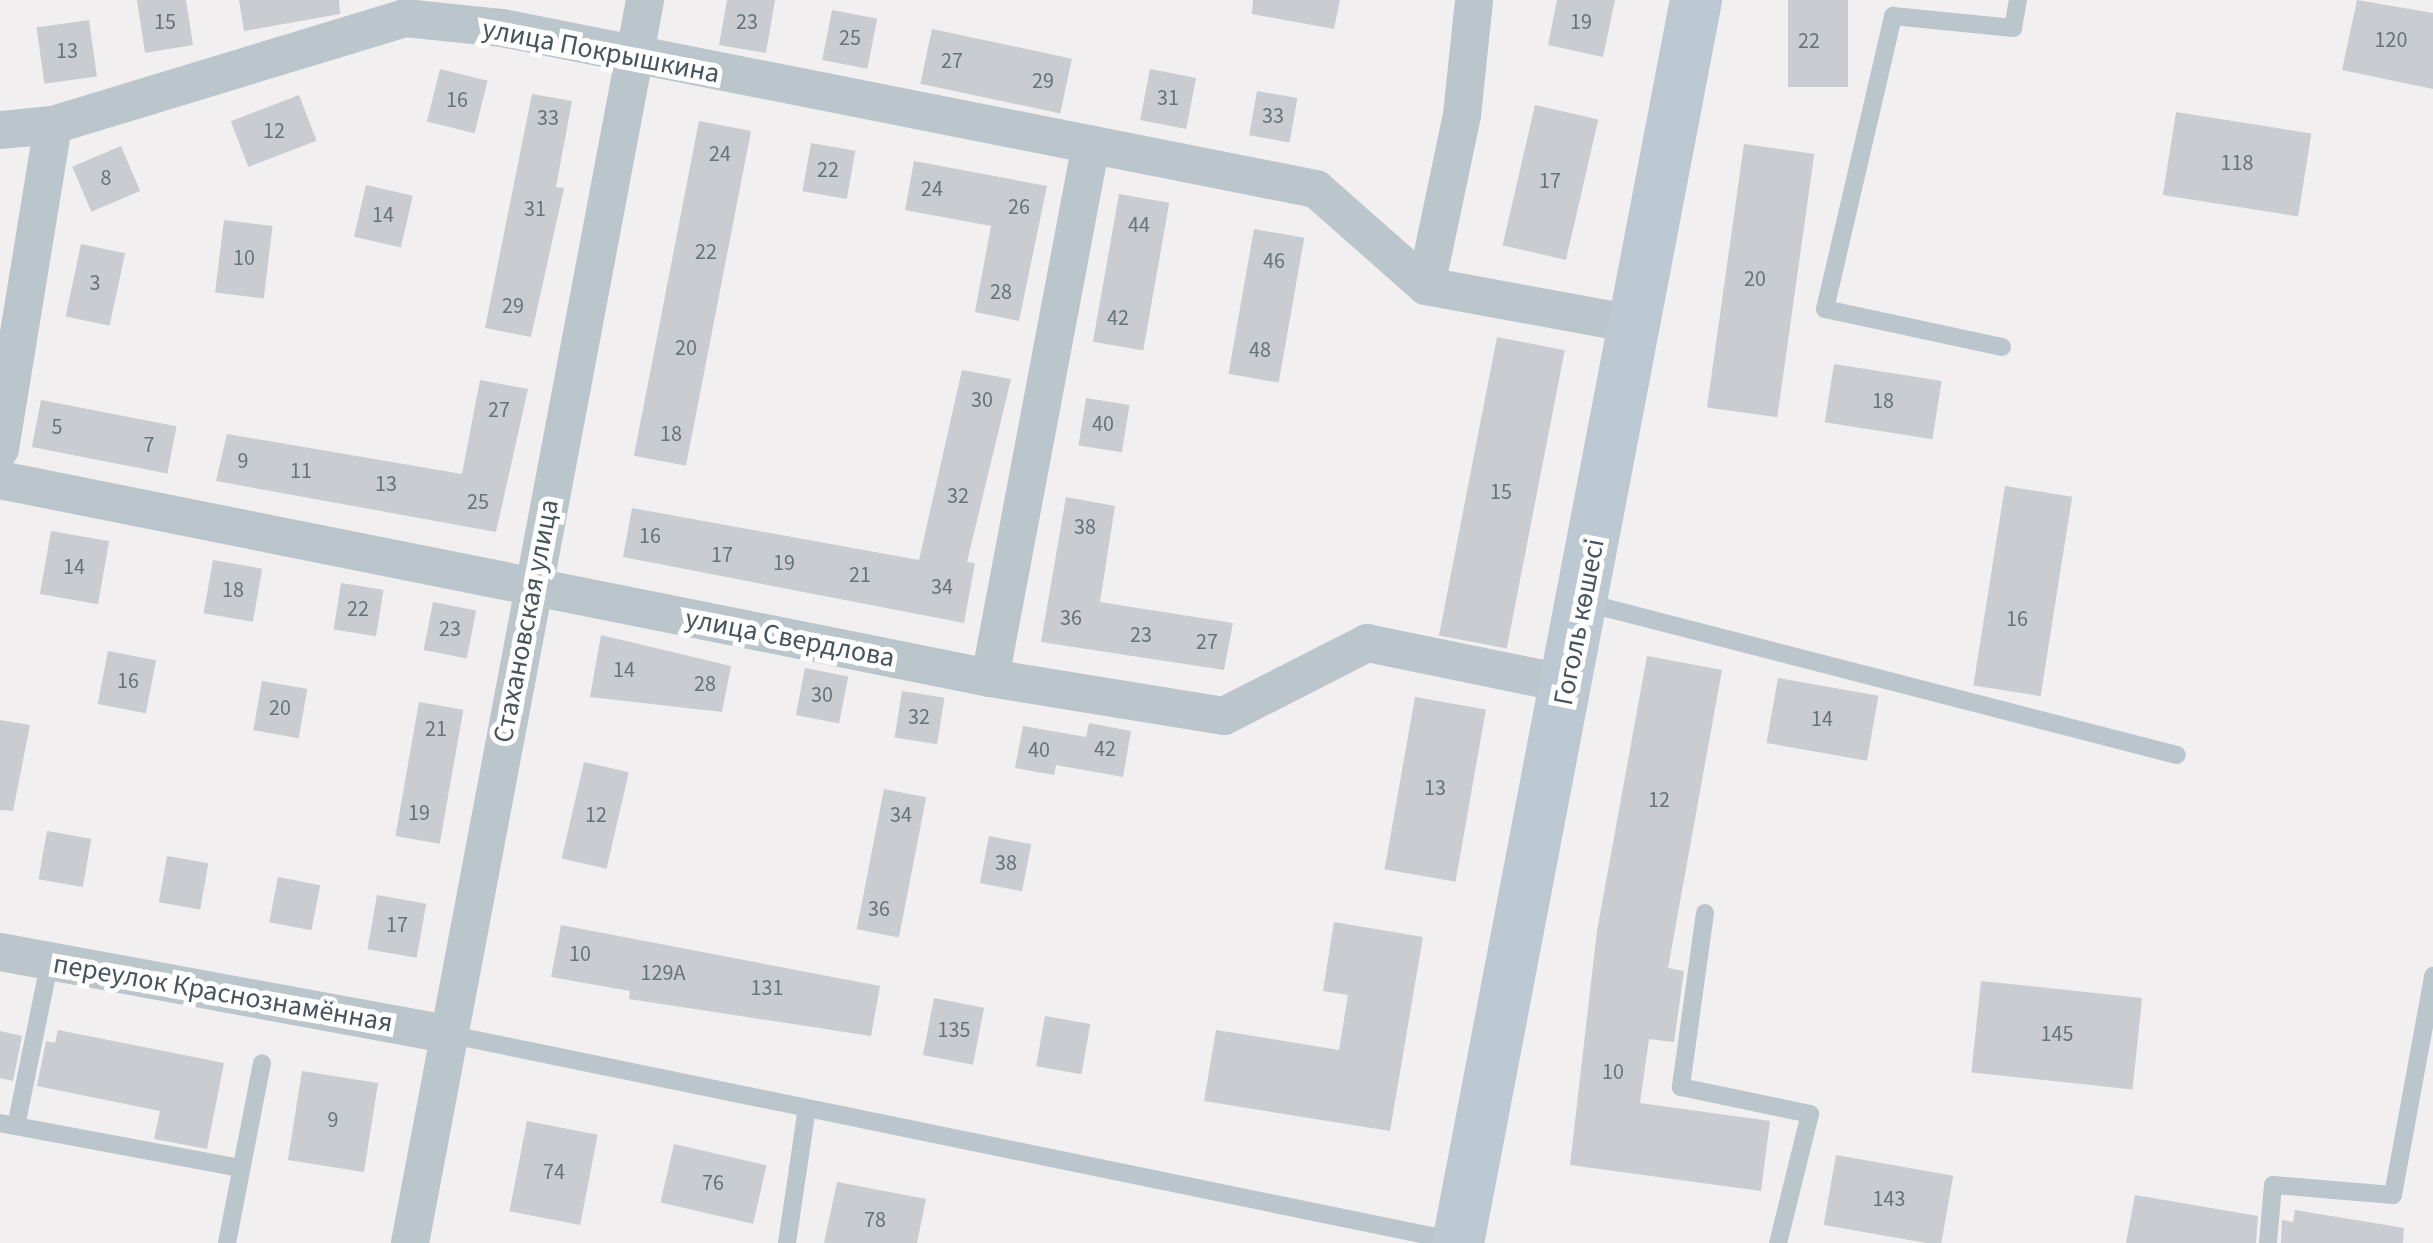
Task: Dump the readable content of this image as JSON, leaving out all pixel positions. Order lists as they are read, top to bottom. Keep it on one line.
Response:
{"streets":{"main road":["Гоголь көшесі"],"street":["улица Покрышкина","Стахановская улица","улица Свердлова","переулок Краснознамённая"]},"crossings":[["улица Покрышкина","Стахановская улица"],["Стахановская улица","улица Свердлова"],["Стахановская улица","переулок Краснознамённая"],["Гоголь көшесі","улица Свердлова"]],"house_numbers":["15","23","19","25","120","22","13","27","29","31","16","33","33","12","24","118","22","8","17","24","26","31","14","44","22","10","46","20","3","28","29","42","20","48","30","18","27","40","5","18","7","9","11","13","15","32","25","38","16","17","19","14","21","34","18","22","36","16","23","23","27","14","16","28","30","20","32","14","21","42","40","13","12","19","12","34","38","36","17","10","129А","131","135","145","10","9","74","76","143","78"]}
